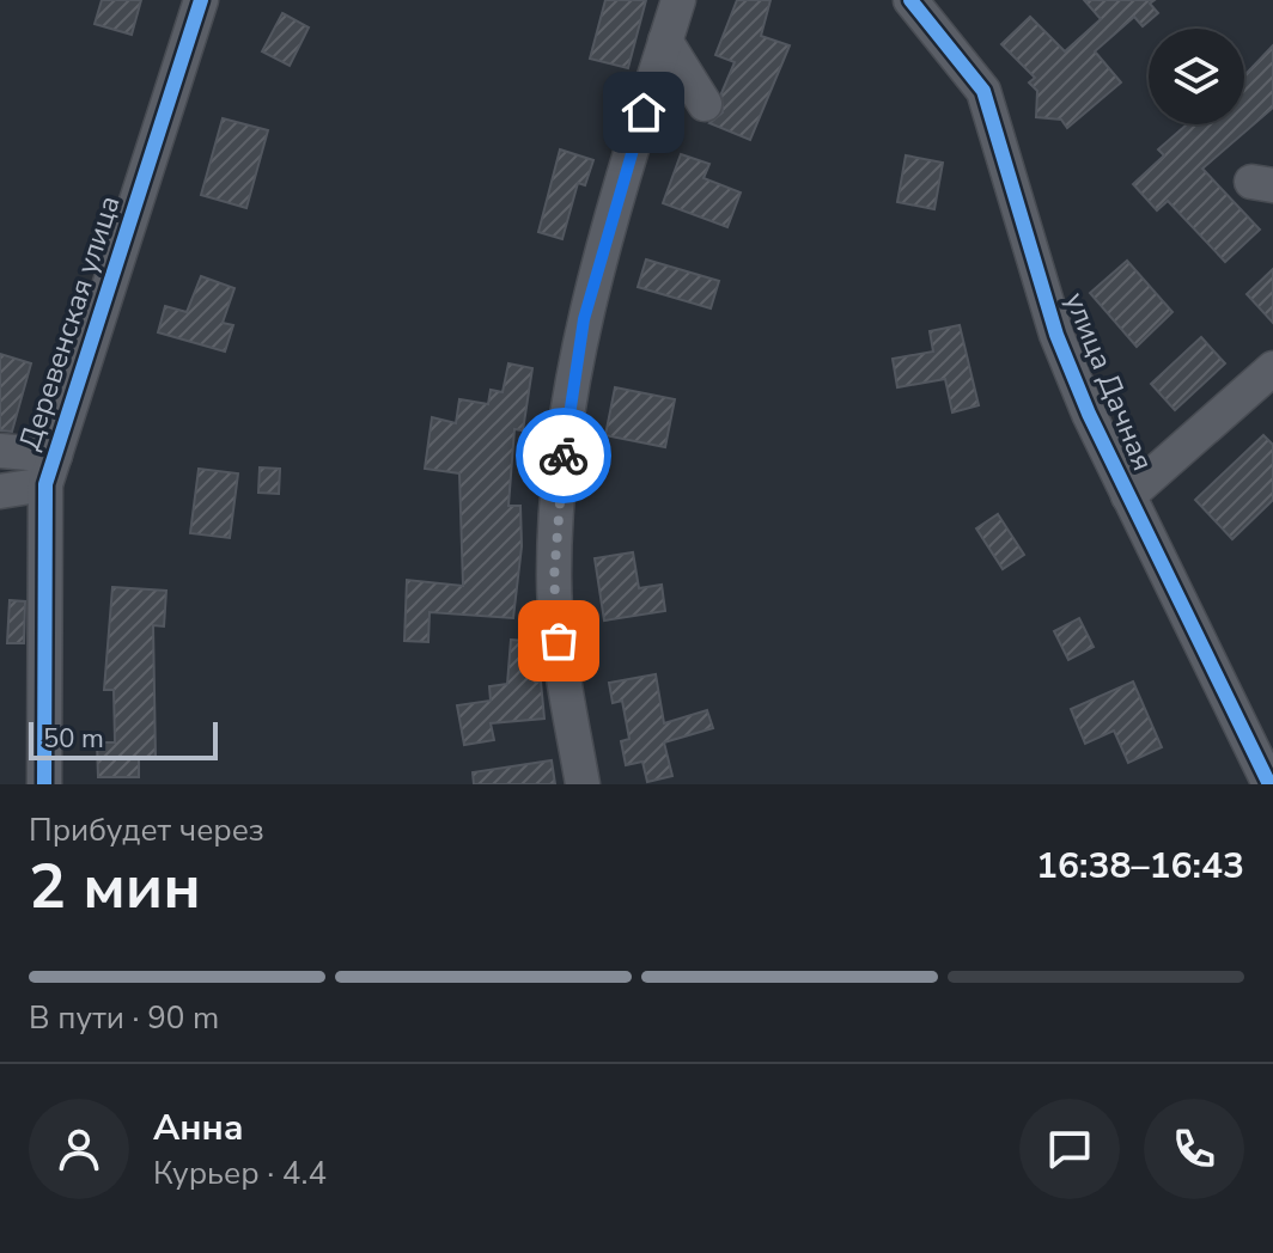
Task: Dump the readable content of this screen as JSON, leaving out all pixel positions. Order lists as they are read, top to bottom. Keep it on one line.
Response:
{"streets":{"street":["Деревенская улица","улица Дачная"]},"scale_bar":"50 m","page":{"scale":"50 m","heading":["2 мин","Прибудет через","16:38–16:43"],"panel":["Анна","Курьер · 4.4"],"bar":"В пути · 90 m"}}
